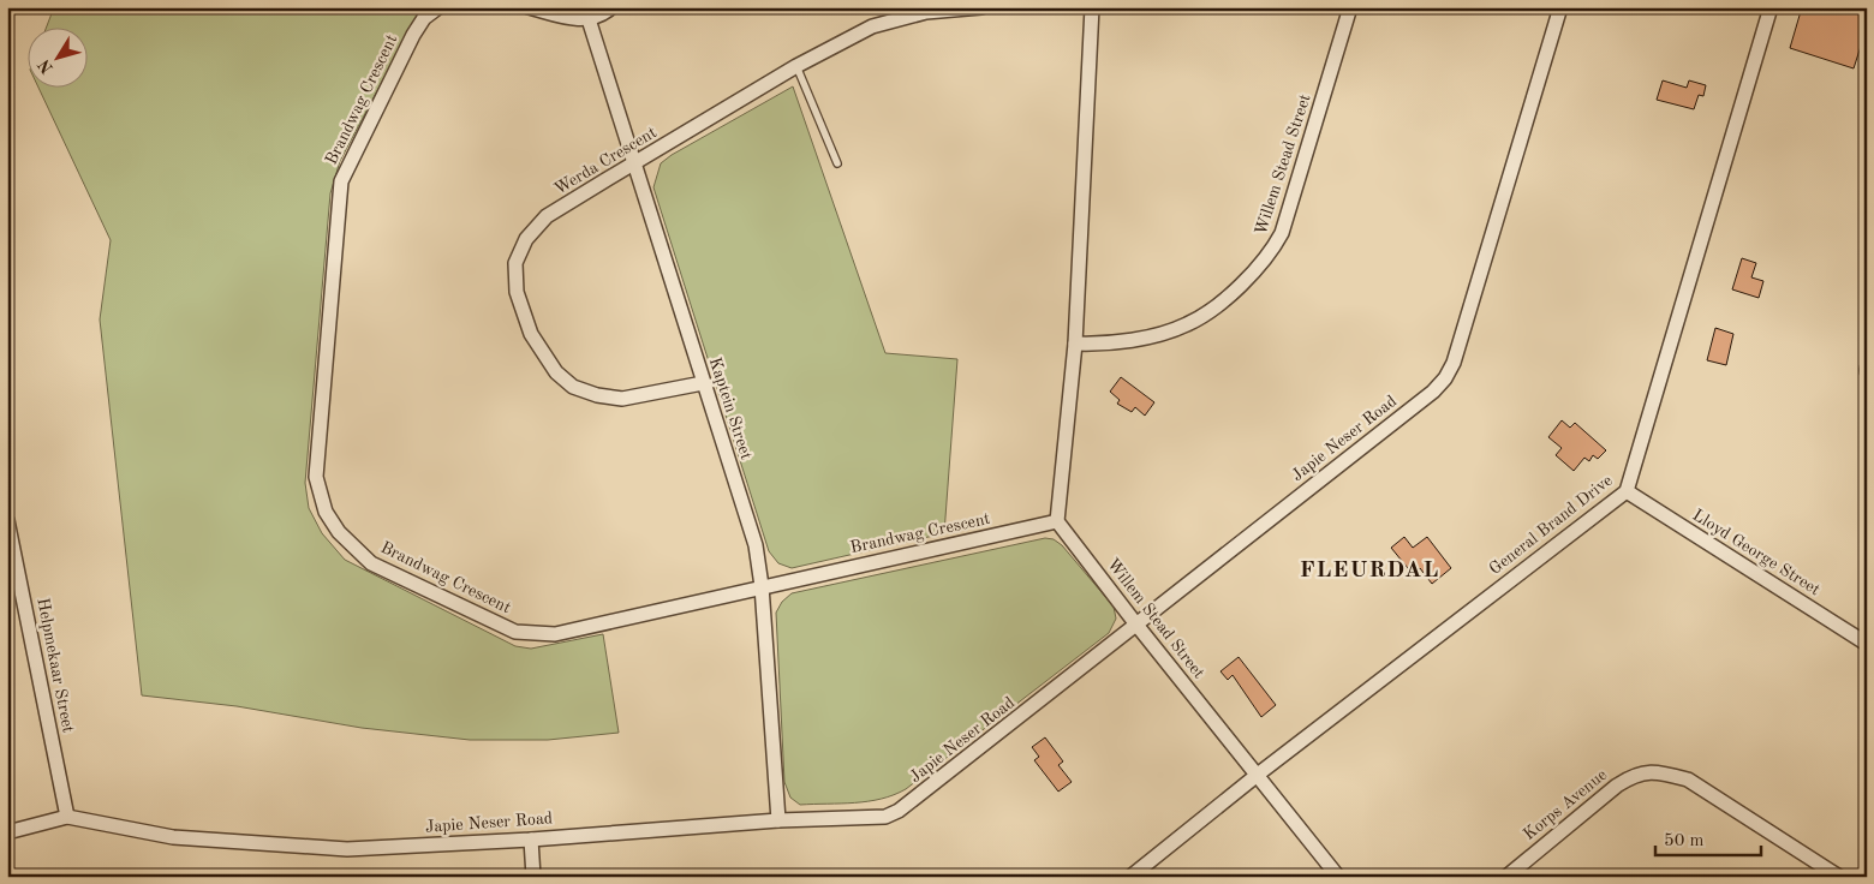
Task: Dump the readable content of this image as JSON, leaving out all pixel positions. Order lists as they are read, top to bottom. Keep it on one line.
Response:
{"streets":{"street":["Brandwag Crescent","Werda Crescent","Willem Stead Street","Kaptein Street","Japie Neser Road","General Brand Drive","Lloyd George Street","Helpmekaar Street","Korps Avenue"]},"crossings":[["Brandwag Crescent","Willem Stead Street"],["Brandwag Crescent","Kaptein Street"],["Werda Crescent","Kaptein Street"],["Willem Stead Street","Japie Neser Road"],["Willem Stead Street","General Brand Drive"],["Kaptein Street","Japie Neser Road"],["Japie Neser Road","Helpmekaar Street"],["General Brand Drive","Lloyd George Street"]],"districts":["FLEURDAL"],"scale_bar":"50 m","north":"bottom left"}
